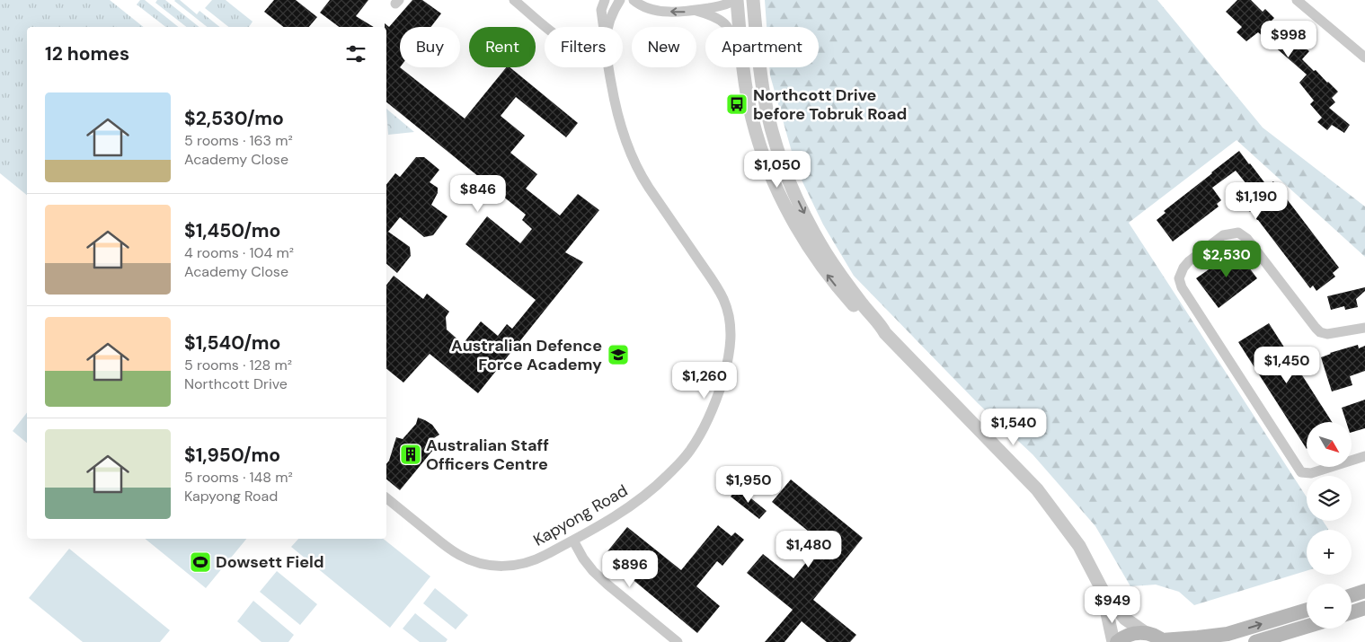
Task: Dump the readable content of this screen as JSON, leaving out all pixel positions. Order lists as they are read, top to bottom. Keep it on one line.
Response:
{"streets":{"street":["Kapyong Road"]},"places":{"bus stop":["Northcott Drive before Tobruk Road"],"school or university":["Australian Defence Force Academy"],"building":["Australian Staff Officers Centre"],"sports":["Dowsett Field"]},"north":"bottom right","page":{"price":["$998","$1,050","$846","$1,190","$2,530","$1,450","$1,260","$1,540","$1,950","$1,480","$896","$949"],"chip":["Buy","Rent","Filters","New","Apartment"],"heading":"12 homes","list":[{"name":"$2,530/mo","note":"5 rooms · 163 m² · Academy Close"},{"name":"$1,450/mo","note":"4 rooms · 104 m² · Academy Close"},{"name":"$1,540/mo","note":"5 rooms · 128 m² · Northcott Drive"},{"name":"$1,950/mo","note":"5 rooms · 148 m² · Kapyong Road"}],"map_buttons":["+","−"]}}
